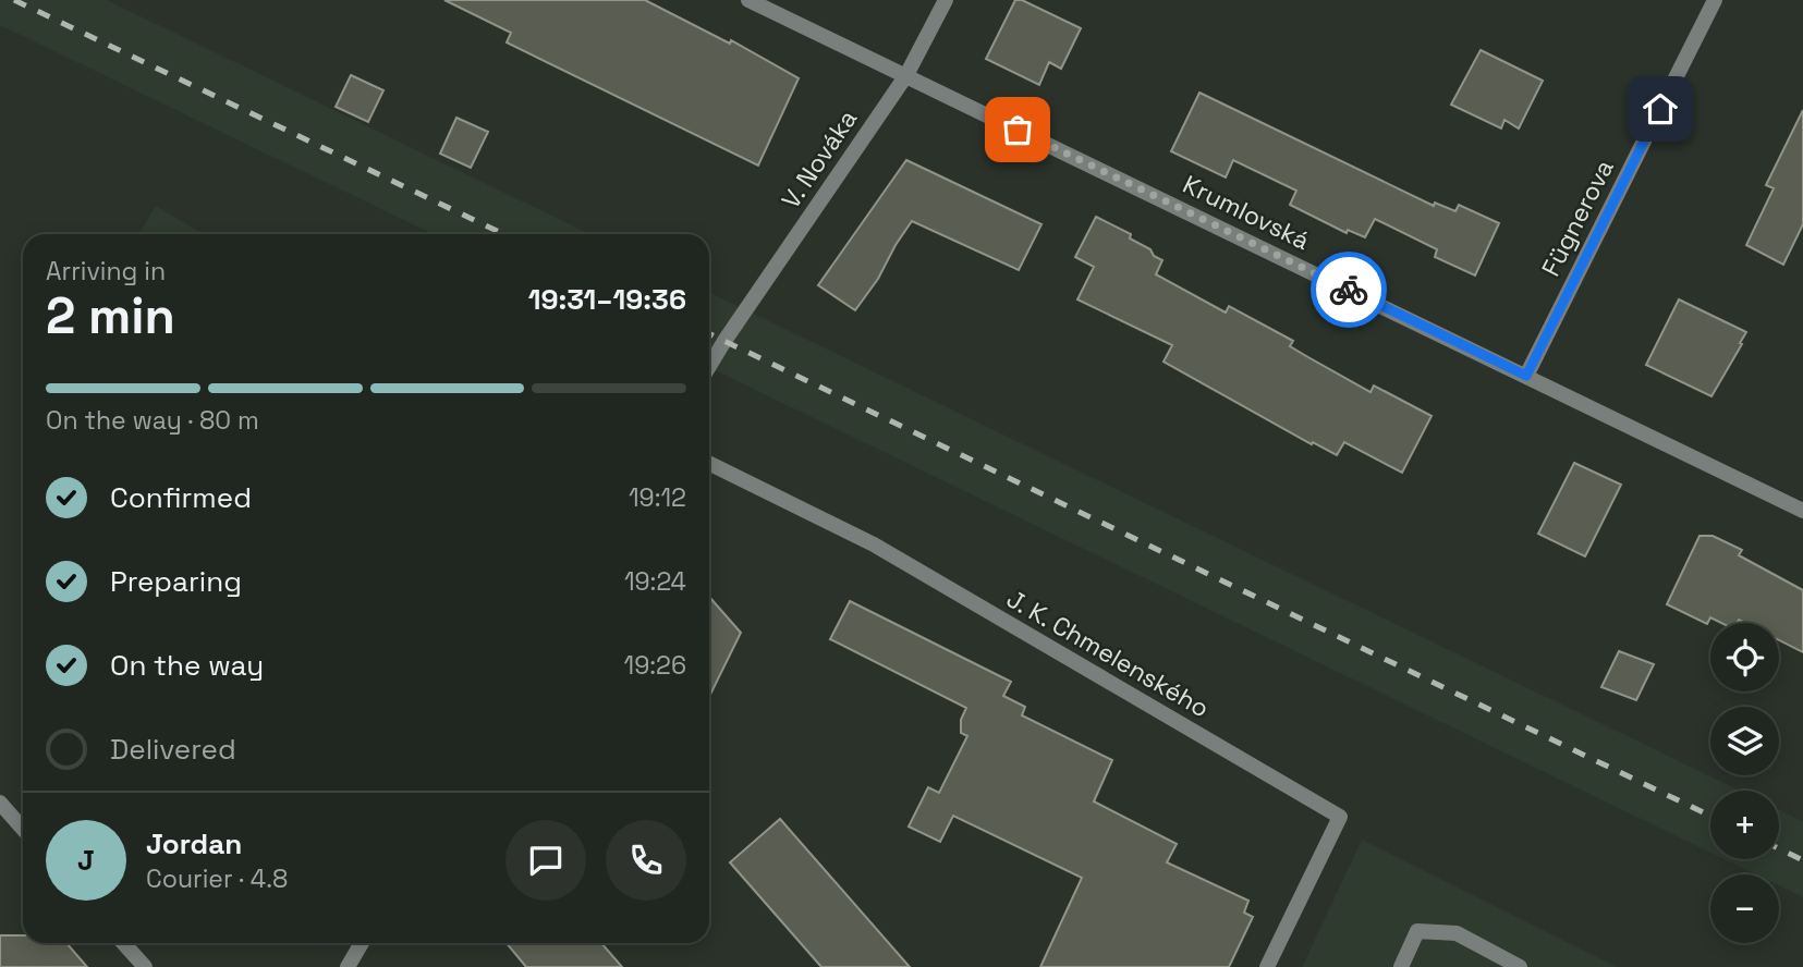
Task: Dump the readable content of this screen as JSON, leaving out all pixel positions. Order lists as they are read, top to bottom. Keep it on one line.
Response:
{"streets":{"street":["V. Nováka","Krumlovská","Fügnerova","J. K. Chmelenského"]},"crossings":[["V. Nováka","Krumlovská"],["Krumlovská","Fügnerova"]],"page":{"heading":["2 min","Arriving in","19:31–19:36"],"panel":["Jordan","Courier · 4.8"],"bar":"On the way · 80 m","list":[["Confirmed","19:12"],["Preparing","19:24"],["On the way","19:26"],"Delivered"],"map_buttons":["+","−"],"round":"J"}}
